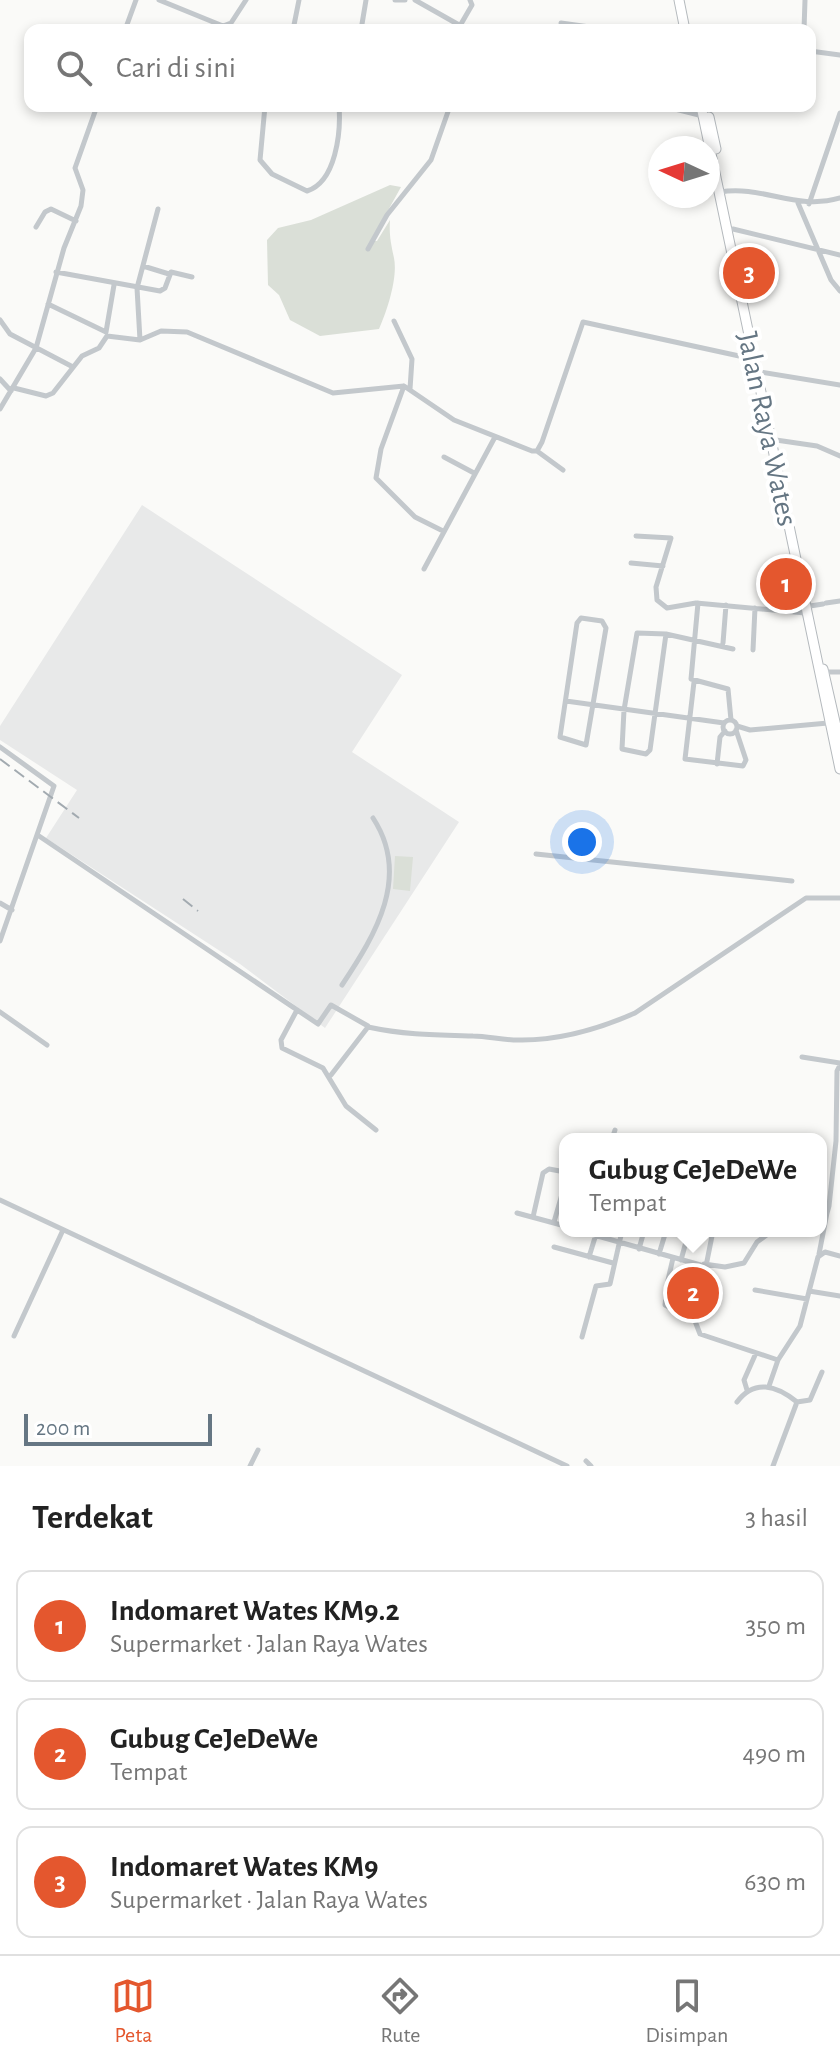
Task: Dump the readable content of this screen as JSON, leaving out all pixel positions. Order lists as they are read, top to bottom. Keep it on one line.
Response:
{"streets":{"highway":["Jalan Raya Wates"]},"scale_bar":"200 m","north":"left","page":{"search":"Cari di sini","pins":["3","1","2"],"popup":["Gubug CeJeDeWe","Tempat"],"scale":"200 m","heading":["Terdekat","3 hasil"],"list":[{"mark":"1","name":"Indomaret Wates KM9.2","note":"Supermarket · Jalan Raya Wates","value":"350 m"},{"mark":"2","name":"Gubug CeJeDeWe","note":"Tempat","value":"490 m"},{"mark":"3","name":"Indomaret Wates KM9","note":"Supermarket · Jalan Raya Wates","value":"630 m"}],"nav":["Peta","Rute","Disimpan"]}}
